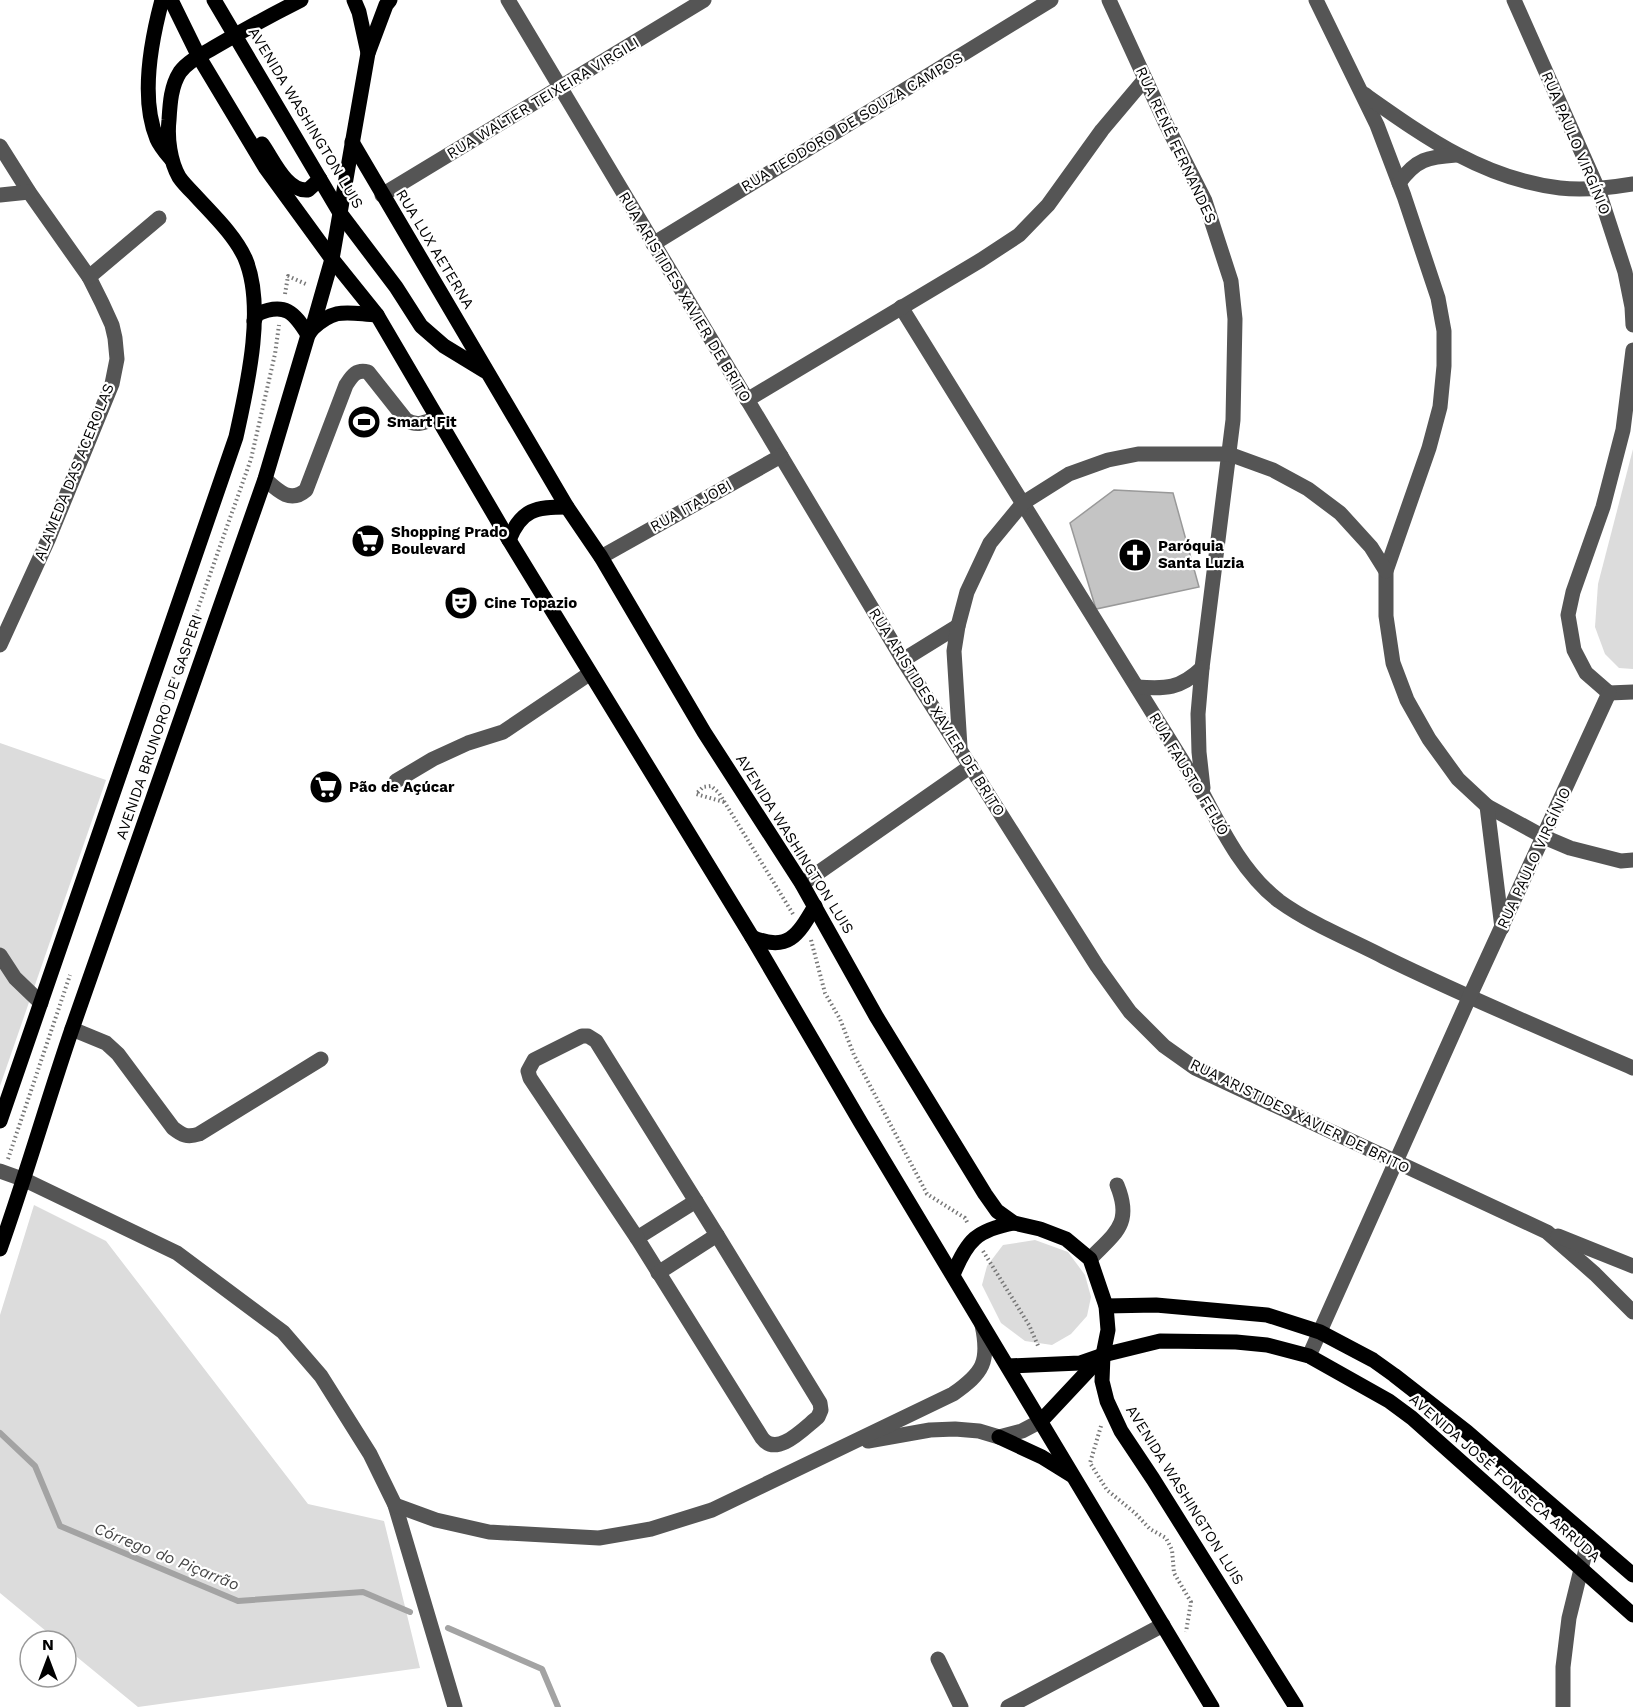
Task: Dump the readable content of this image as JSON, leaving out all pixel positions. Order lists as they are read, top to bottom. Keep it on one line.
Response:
{"streets":{"main road":["AVENIDA WASHINGTON LUIS","RUA LUX AETERNA","AVENIDA BRUNORO DE GASPERI","AVENIDA JOSÉ FONSECA ARRUDA"],"street":["RUA WALTER TEIXEIRA VIRGILI","RUA TEODORO DE SOUZA CAMPOS","RUA PAULO VIRGÍNIO","RUA RENÊ FERNANDES","RUA ARISTIDES XAVIER DE BRITO","ALAMEDA DAS ACEROLAS","RUA ITAJOBI","RUA FAUSTO FEIJÓ"]},"crossings":[["RUA WALTER TEIXEIRA VIRGILI","RUA LUX AETERNA"],["RUA WALTER TEIXEIRA VIRGILI","RUA ARISTIDES XAVIER DE BRITO"],["AVENIDA WASHINGTON LUIS","RUA LUX AETERNA"],["AVENIDA WASHINGTON LUIS","RUA ITAJOBI"],["AVENIDA WASHINGTON LUIS","AVENIDA BRUNORO DE GASPERI"],["AVENIDA WASHINGTON LUIS","AVENIDA JOSÉ FONSECA ARRUDA"],["RUA TEODORO DE SOUZA CAMPOS","RUA ARISTIDES XAVIER DE BRITO"],["RUA PAULO VIRGÍNIO","RUA ARISTIDES XAVIER DE BRITO"],["RUA PAULO VIRGÍNIO","RUA FAUSTO FEIJÓ"],["RUA PAULO VIRGÍNIO","AVENIDA JOSÉ FONSECA ARRUDA"],["RUA RENÊ FERNANDES","RUA FAUSTO FEIJÓ"],["RUA LUX AETERNA","AVENIDA BRUNORO DE GASPERI"],["RUA ARISTIDES XAVIER DE BRITO","RUA ITAJOBI"]],"water":["Córrego do Piçarrão"],"places":{"sports":["Smart Fit"],"supermarket":["Shopping Prado Boulevard","Pão de Açúcar"],"church":["Paróquia Santa Luzia"],"theatre":["Cine Topazio"]},"north":"top"}
